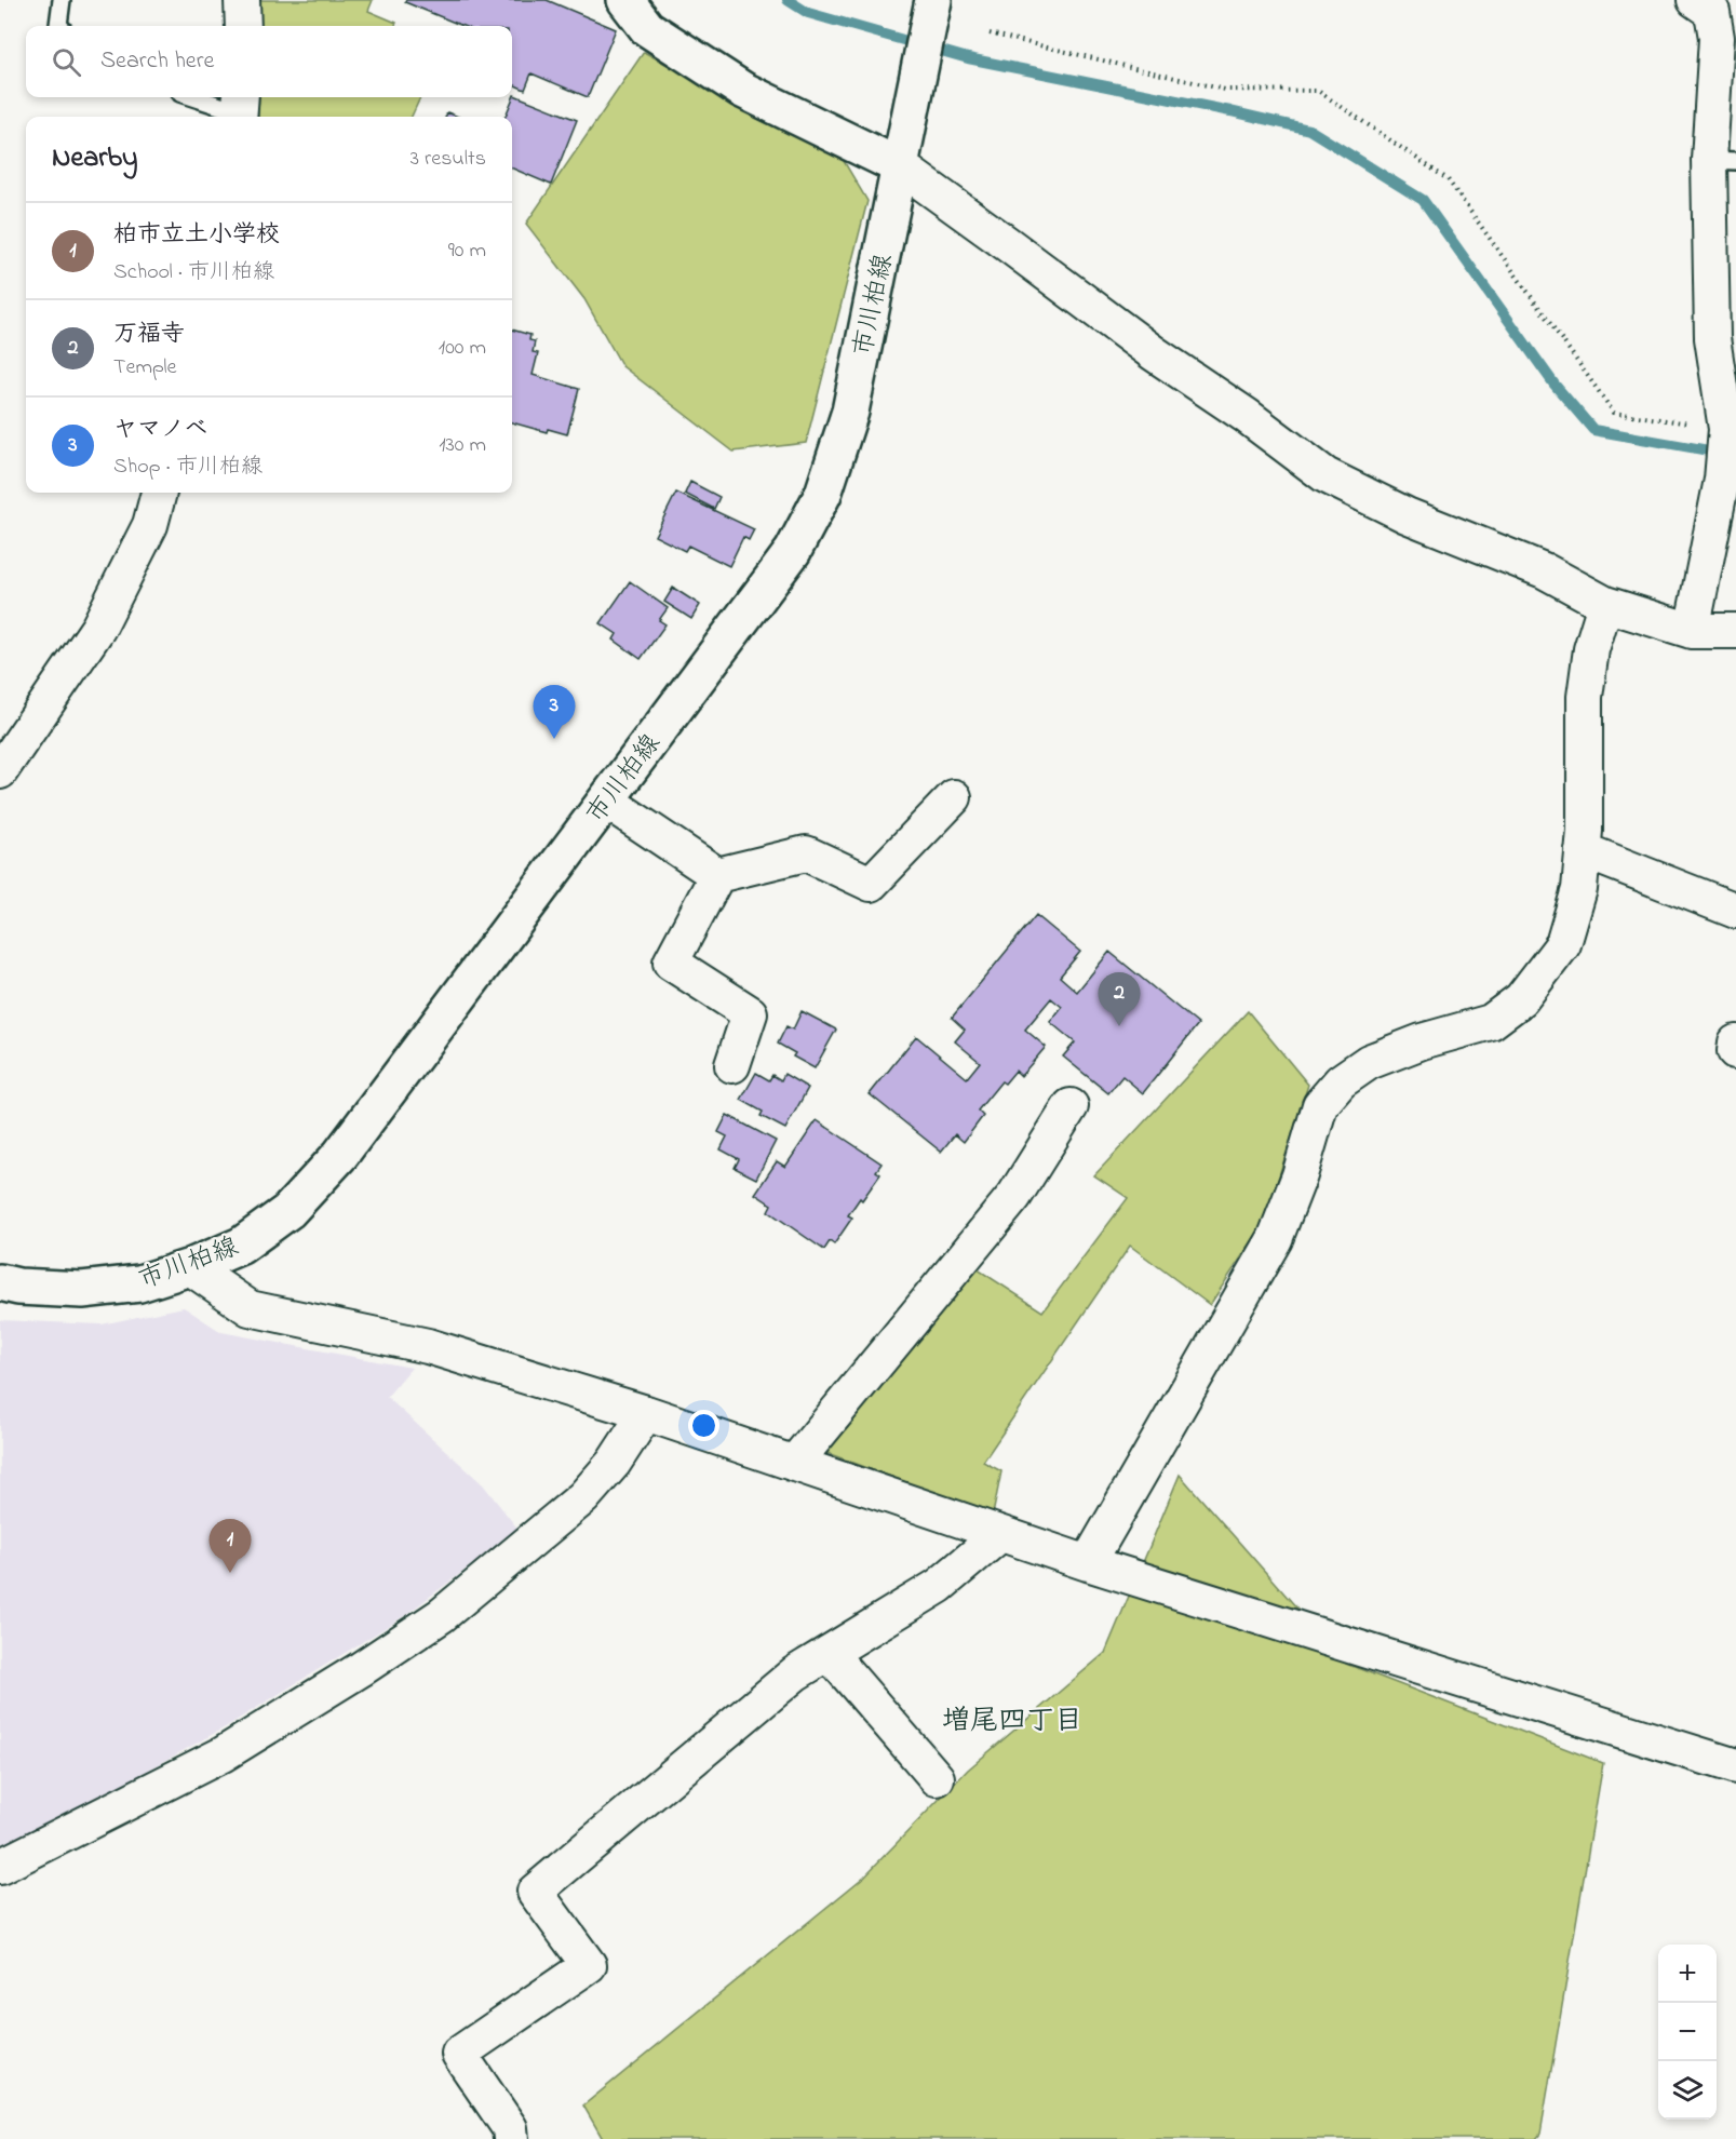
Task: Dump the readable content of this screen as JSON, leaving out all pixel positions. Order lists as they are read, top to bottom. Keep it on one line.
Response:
{"streets":{"main road":["市川柏線"]},"districts":["増尾四丁目"],"page":{"search":"Search here","heading":["Nearby","3 results"],"list":[{"mark":"1","name":"柏市立土小学校","note":"School · 市川柏線","value":"90 m"},{"mark":"2","name":"万福寺","note":"Temple","value":"100 m"},{"mark":"3","name":"ヤマノベ","note":"Shop · 市川柏線","value":"130 m"}],"pins":["3","2","1"],"map_buttons":["+","−"]}}
